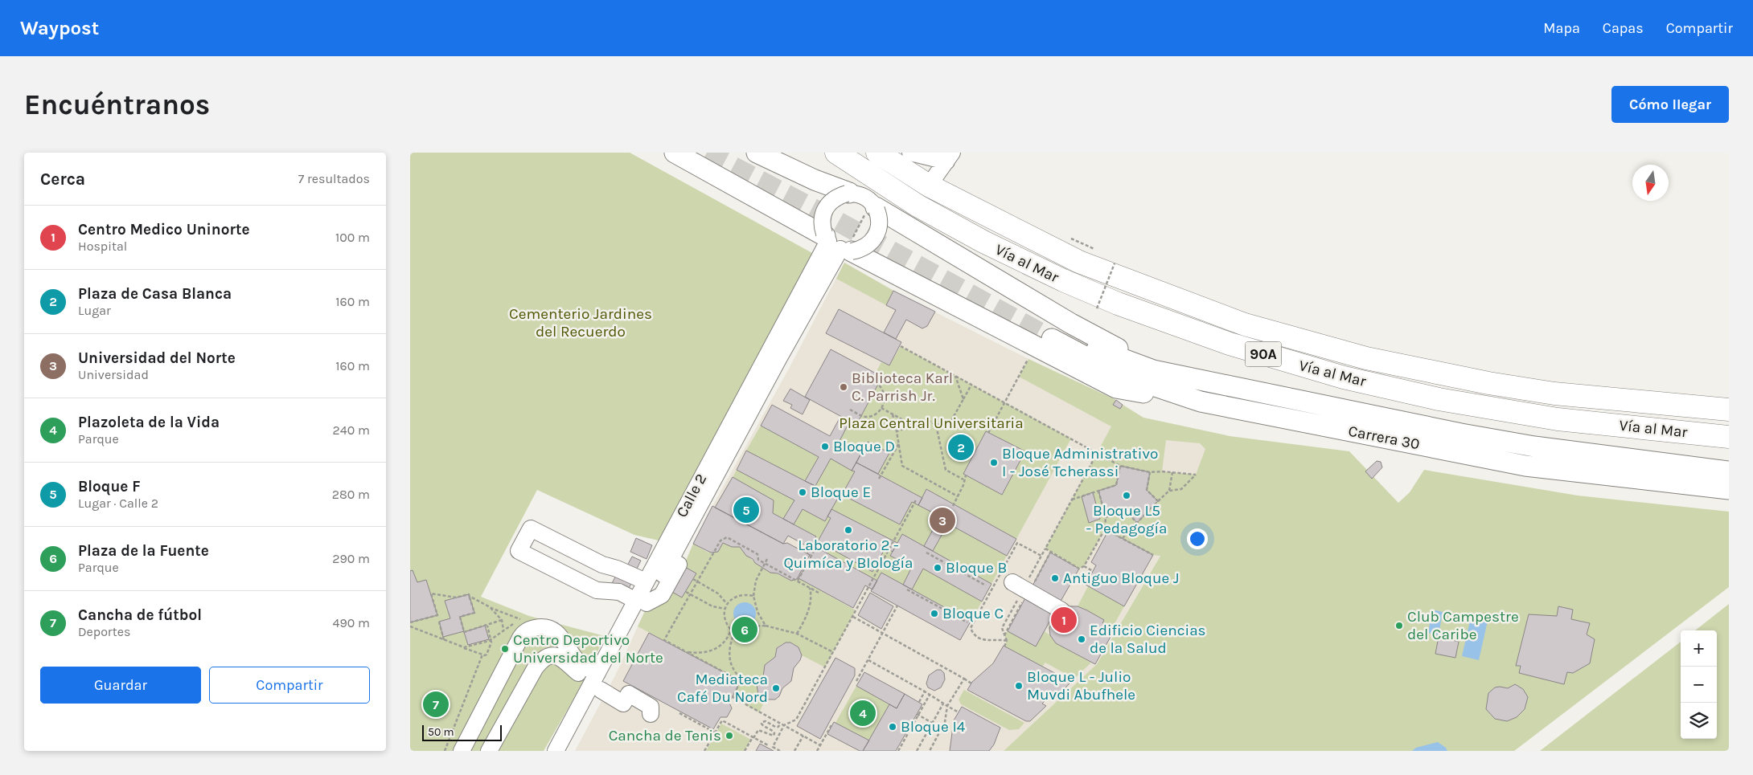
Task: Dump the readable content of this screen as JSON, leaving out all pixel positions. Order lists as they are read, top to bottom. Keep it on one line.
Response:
{"streets":{"highway":["Vía al Mar","90A"],"main road":["Carrera 30"],"street":["Calle 2"]},"parks":["Cementerio Jardines del Recuerdo","Plaza Central Universitaria"],"places":["Biblioteca Karl C. Parrish Jr.","Bloque D","Bloque Administrativo I - José Tcherassi","Bloque E","Bloque L5 - Pedagogía","Laboratorio 2 - Quimíca y BIología","Bloque B","Antiguo Bloque J","Bloque C","Club Campestre del Caribe","Edificio Ciencias de la Salud","Centro Deportivo Universidad del Norte","Bloque L - Julio Muvdi Abufhele","Mediateca Café Du Nord","Bloque I4","Cancha de Tenis"],"scale_bar":"50 m","north":"bottom","page":{"header":"Waypost","nav":["Mapa","Capas","Compartir"],"buttons":["Cómo llegar",["Guardar","Compartir"]],"title":"Encuéntranos","heading":["Cerca","7 resultados"],"list":[{"mark":"1","name":"Centro Medico Uninorte","note":"Hospital","value":"100 m"},{"mark":"2","name":"Plaza de Casa Blanca","note":"Lugar","value":"160 m"},{"mark":"3","name":"Universidad del Norte","note":"Universidad","value":"160 m"},{"mark":"4","name":"Plazoleta de la Vida","note":"Parque","value":"240 m"},{"mark":"5","name":"Bloque F","note":"Lugar · Calle 2","value":"280 m"},{"mark":"6","name":"Plaza de la Fuente","note":"Parque","value":"290 m"},{"mark":"7","name":"Cancha de fútbol","note":"Deportes","value":"490 m"}],"pins":["2","5","3","1","6","7","4"],"map_buttons":["+","−"],"scale":"50 m"}}
